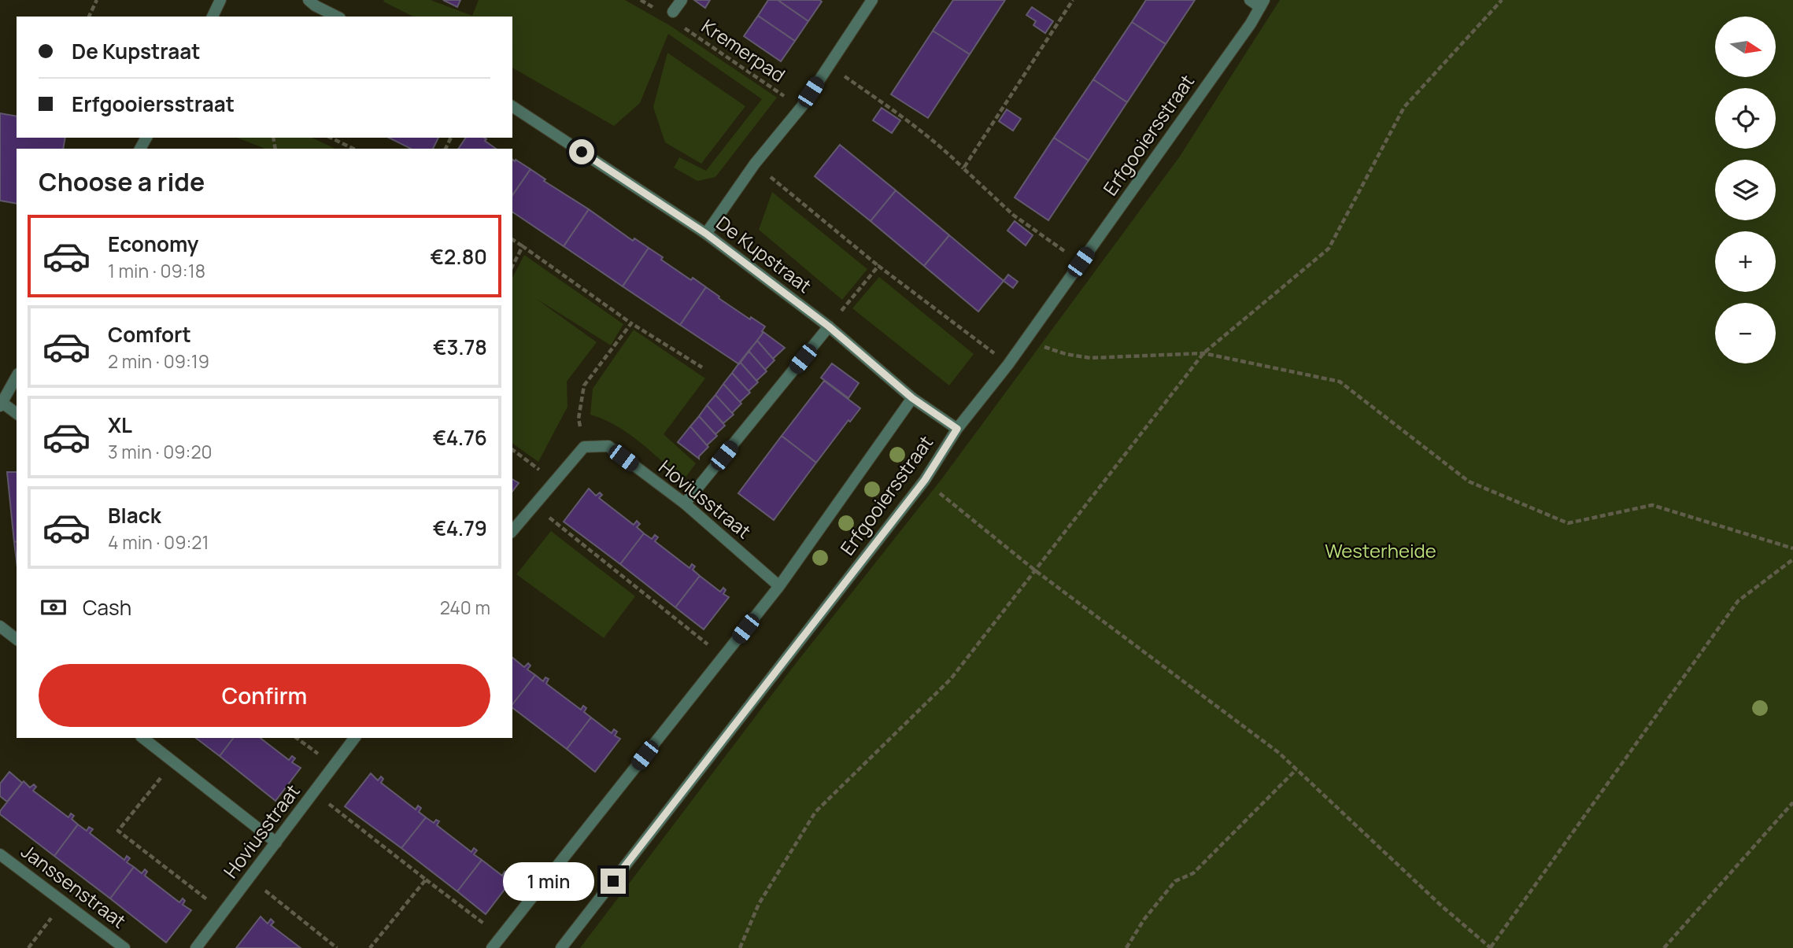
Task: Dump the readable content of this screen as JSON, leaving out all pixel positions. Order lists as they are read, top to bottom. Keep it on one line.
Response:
{"streets":{"street":["Erfgooiersstraat","De Kupstraat","Hoviusstraat","Janssenstraat"],"path":["Kremerpad"]},"crossings":[["Erfgooiersstraat","De Kupstraat"],["Erfgooiersstraat","Hoviusstraat"]],"parks":["Westerheide"],"north":"right","page":{"map_buttons":["+","−"],"banner":["De Kupstraat","Erfgooiersstraat"],"heading":"Choose a ride","list":[{"name":"Economy","note":"1 min · 09:18","value":"€2.80"},{"name":"Comfort","note":"2 min · 09:19","value":"€3.78"},{"name":"XL","note":"3 min · 09:20","value":"€4.76"},{"name":"Black","note":"4 min · 09:21","value":"€4.79"}],"pay":["Cash","240 m"],"buttons":"Confirm","bubble":"1 min"}}
